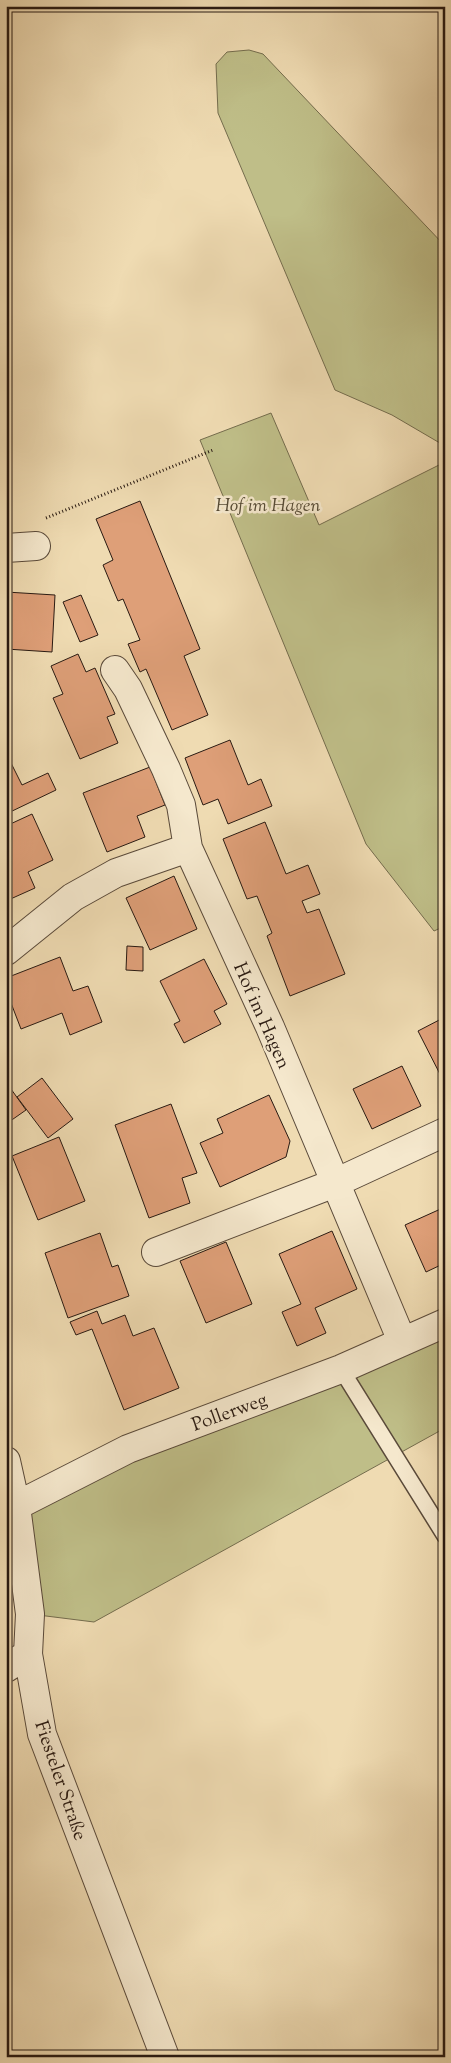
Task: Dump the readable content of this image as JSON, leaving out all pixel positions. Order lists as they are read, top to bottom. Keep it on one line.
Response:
{"streets":{"street":["Hof im Hagen","Pollerweg","Fiesteler Straße"]},"crossings":[["Hof im Hagen","Pollerweg"],["Pollerweg","Fiesteler Straße"]],"parks":["Hof im Hagen"]}
